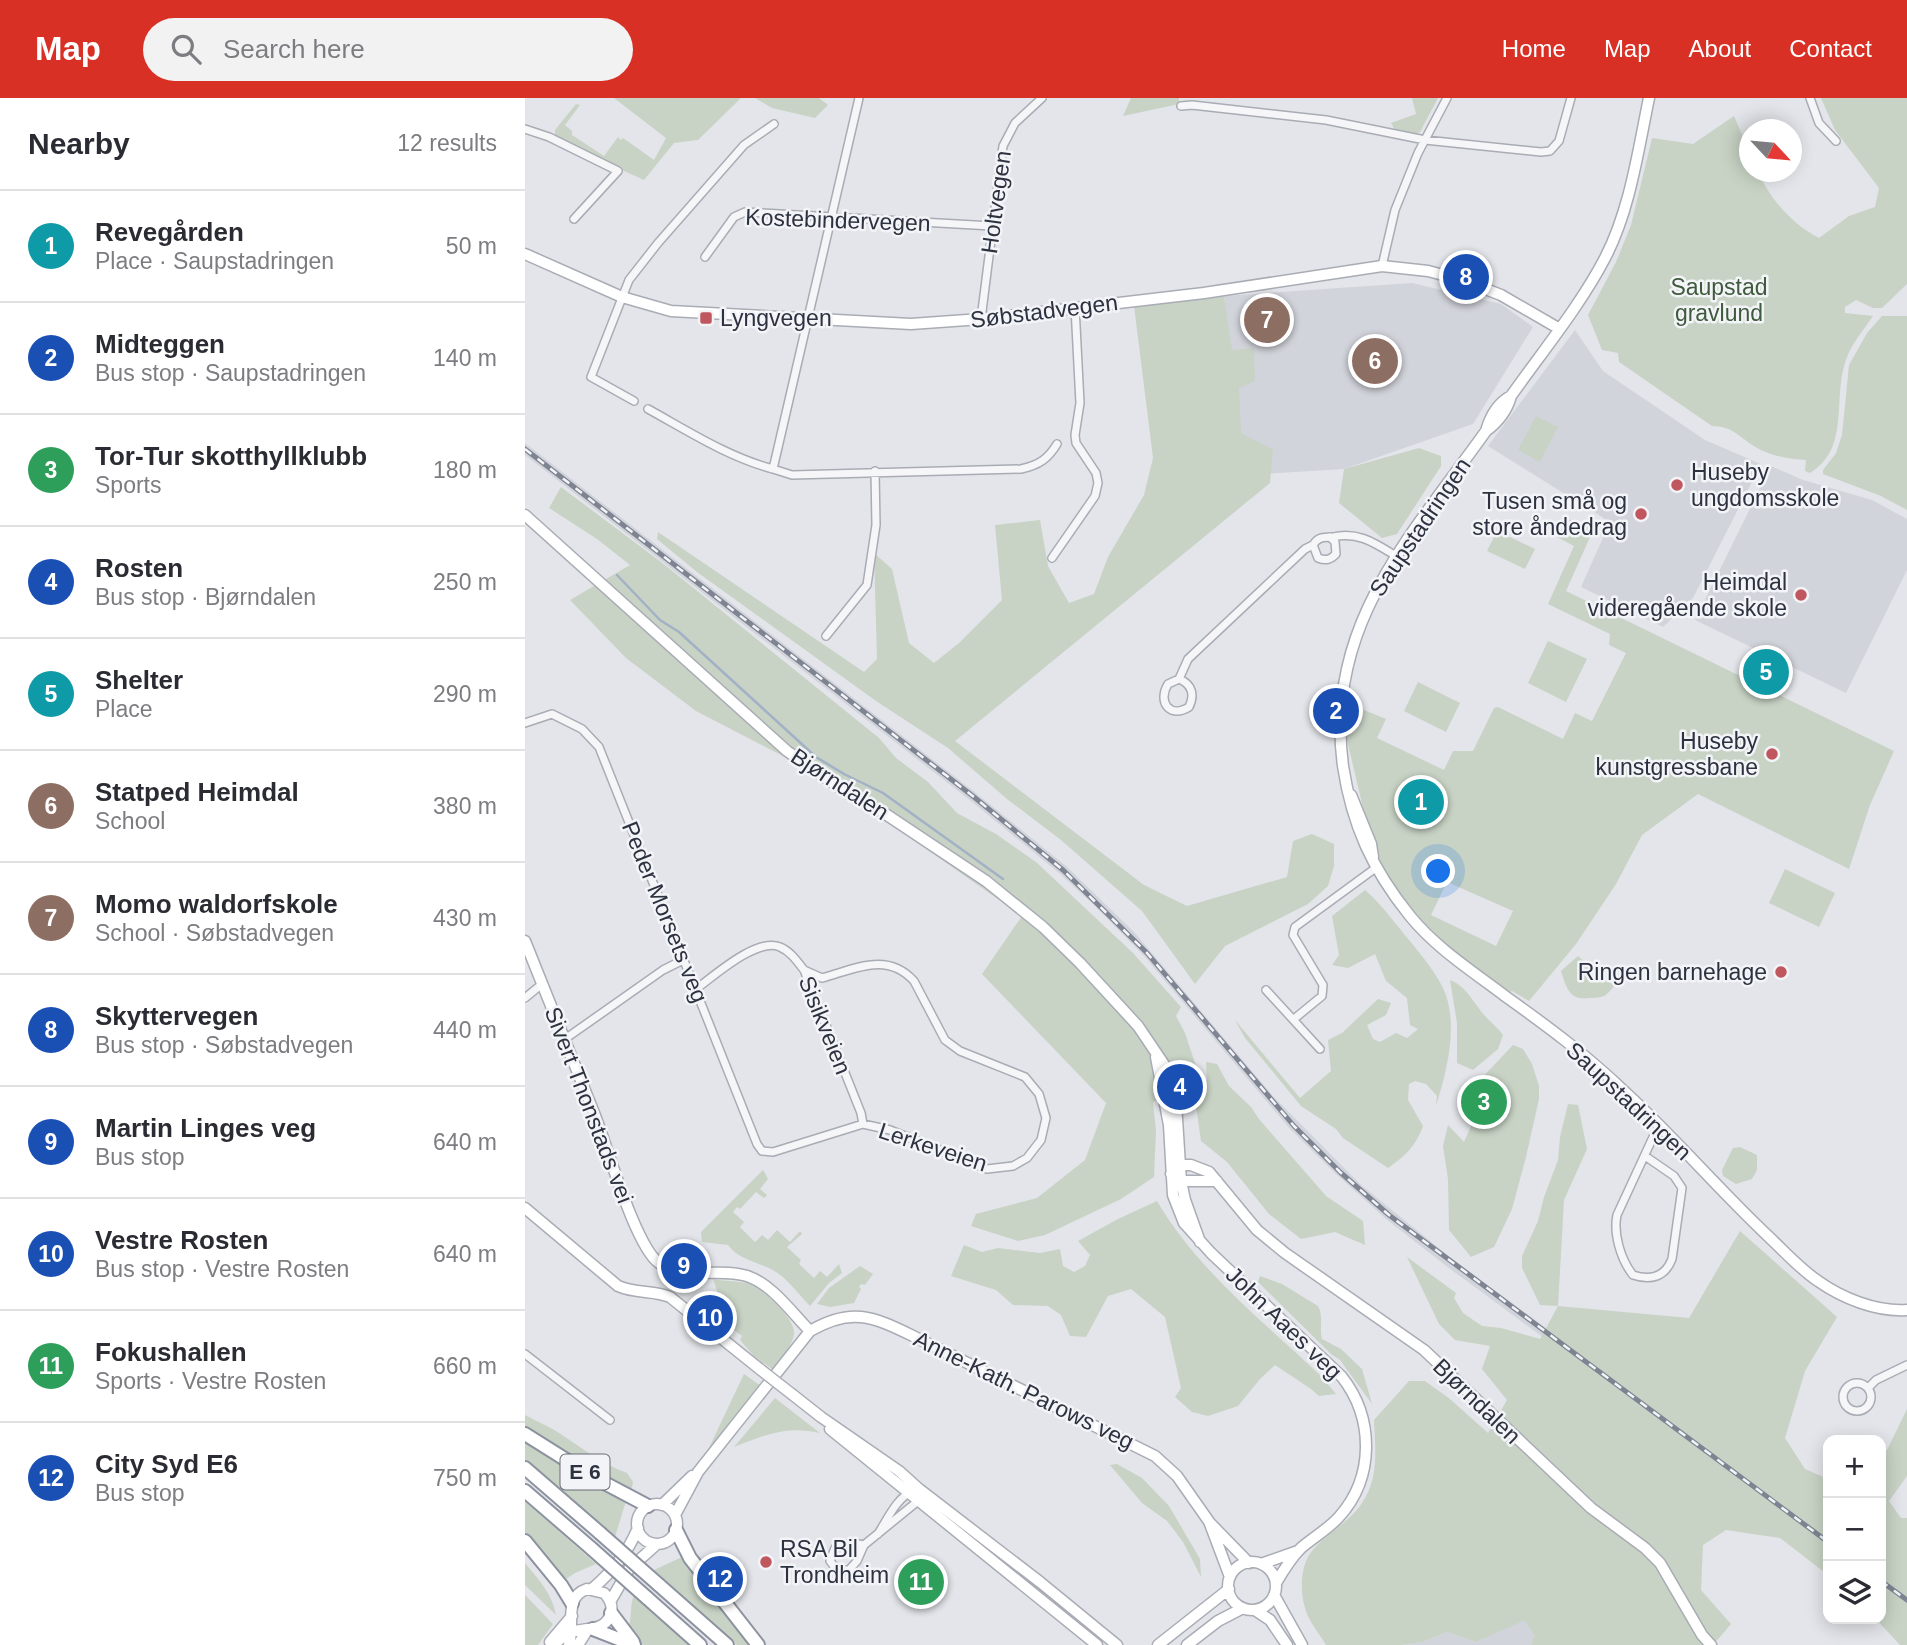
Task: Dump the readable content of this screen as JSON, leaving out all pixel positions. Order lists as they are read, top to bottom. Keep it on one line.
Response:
{"streets":{"highway":["E 6"],"street":["Holtvegen","Kostebindervegen","Søbstadvegen","Saupstadringen","Bjørndalen","Peder Morsets veg","Sisikveien","Sivert Thonstads vei","Lerkeveien","John Aaes veg","Anne-Kath. Parows veg"]},"crossings":[["Holtvegen","Kostebindervegen"],["Holtvegen","Søbstadvegen"],["Søbstadvegen","Saupstadringen"],["Bjørndalen","John Aaes veg"],["Peder Morsets veg","Sisikveien"],["Peder Morsets veg","Lerkeveien"],["Sisikveien","Lerkeveien"],["Sivert Thonstads vei","Anne-Kath. Parows veg"],["John Aaes veg","Anne-Kath. Parows veg"],["Anne-Kath. Parows veg","E 6"]],"parks":["Saupstad gravlund"],"places":{"transit":["Lyngvegen"],"other":["Huseby ungdomsskole","Tusen små og store åndedrag","Heimdal videregående skole","Huseby kunstgressbane","Ringen barnehage","RSA Bil Trondheim"]},"north":"bottom right","page":{"header":"Map","search":"Search here","nav":["Home","Map","About","Contact"],"heading":["Nearby","12 results"],"list":[{"mark":"1","name":"Revegården","note":"Place · Saupstadringen","value":"50 m"},{"mark":"2","name":"Midteggen","note":"Bus stop · Saupstadringen","value":"140 m"},{"mark":"3","name":"Tor-Tur skotthyllklubb","note":"Sports","value":"180 m"},{"mark":"4","name":"Rosten","note":"Bus stop · Bjørndalen","value":"250 m"},{"mark":"5","name":"Shelter","note":"Place","value":"290 m"},{"mark":"6","name":"Statped Heimdal","note":"School","value":"380 m"},{"mark":"7","name":"Momo waldorfskole","note":"School · Søbstadvegen","value":"430 m"},{"mark":"8","name":"Skyttervegen","note":"Bus stop · Søbstadvegen","value":"440 m"},{"mark":"9","name":"Martin Linges veg","note":"Bus stop","value":"640 m"},{"mark":"10","name":"Vestre Rosten","note":"Bus stop · Vestre Rosten","value":"640 m"},{"mark":"11","name":"Fokushallen","note":"Sports · Vestre Rosten","value":"660 m"},{"mark":"12","name":"City Syd E6","note":"Bus stop","value":"750 m"}],"pins":["8","7","6","5","2","1","4","3","9","10","12","11"],"map_buttons":["+","−"]}}
